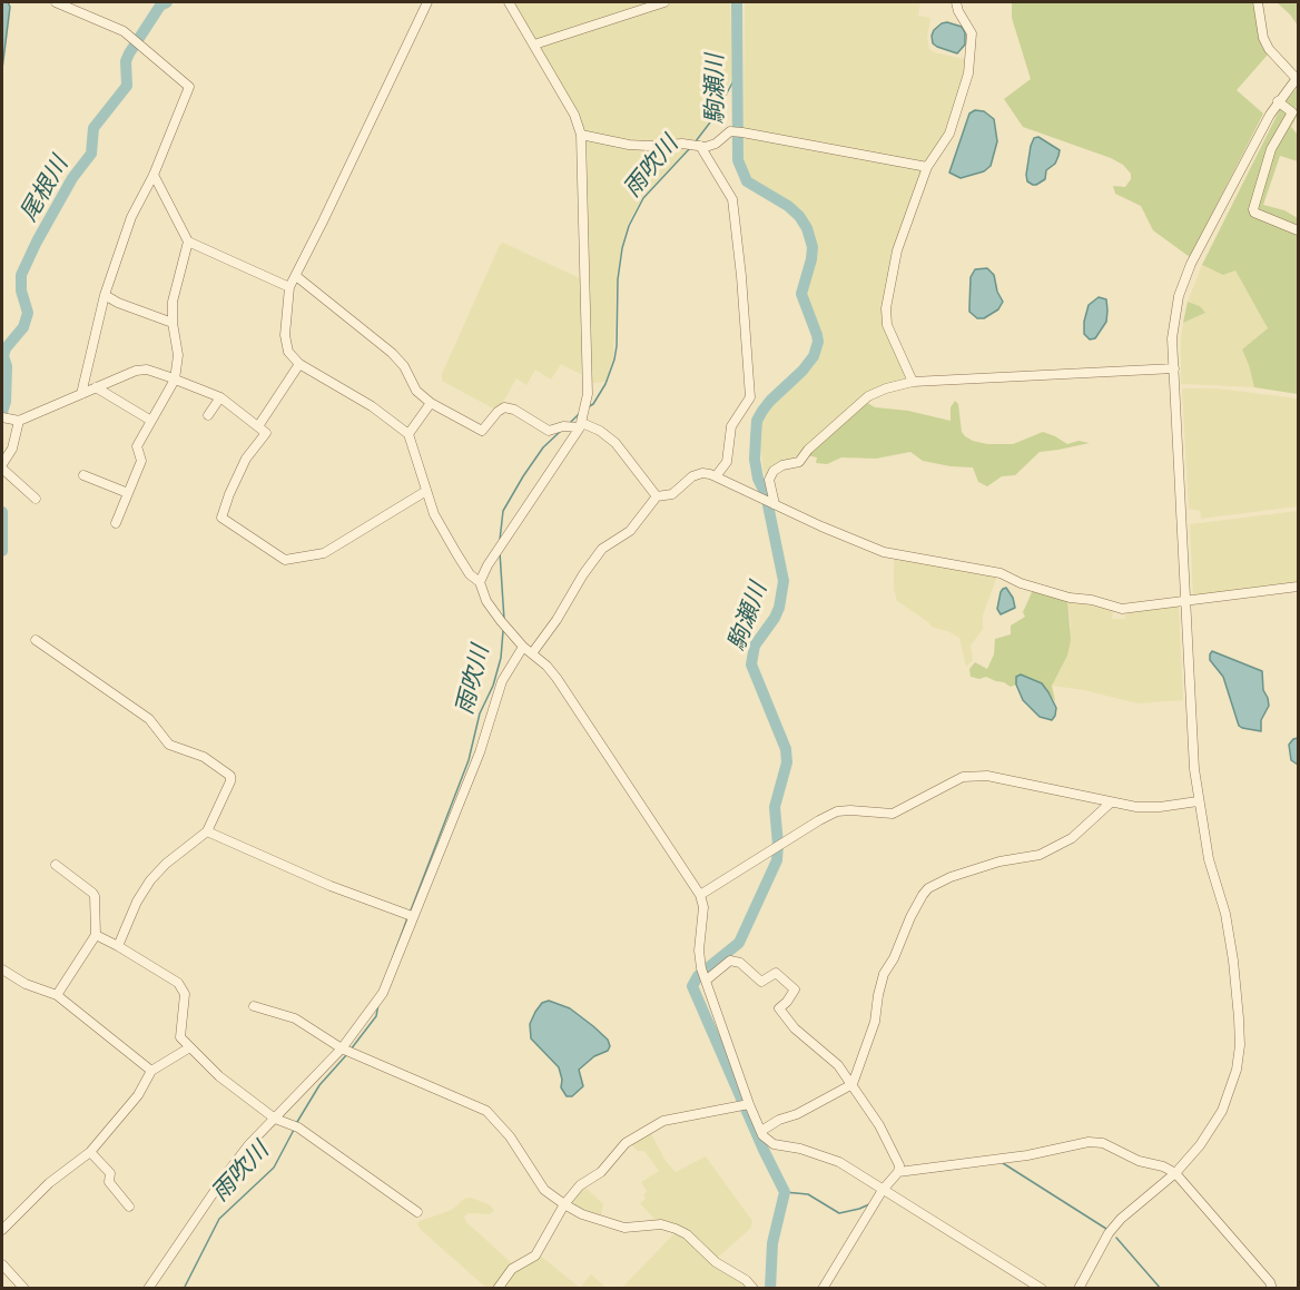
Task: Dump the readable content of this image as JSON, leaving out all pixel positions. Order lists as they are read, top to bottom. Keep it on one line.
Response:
{"water":["駒瀬川","雨吹川","尾根川"]}
